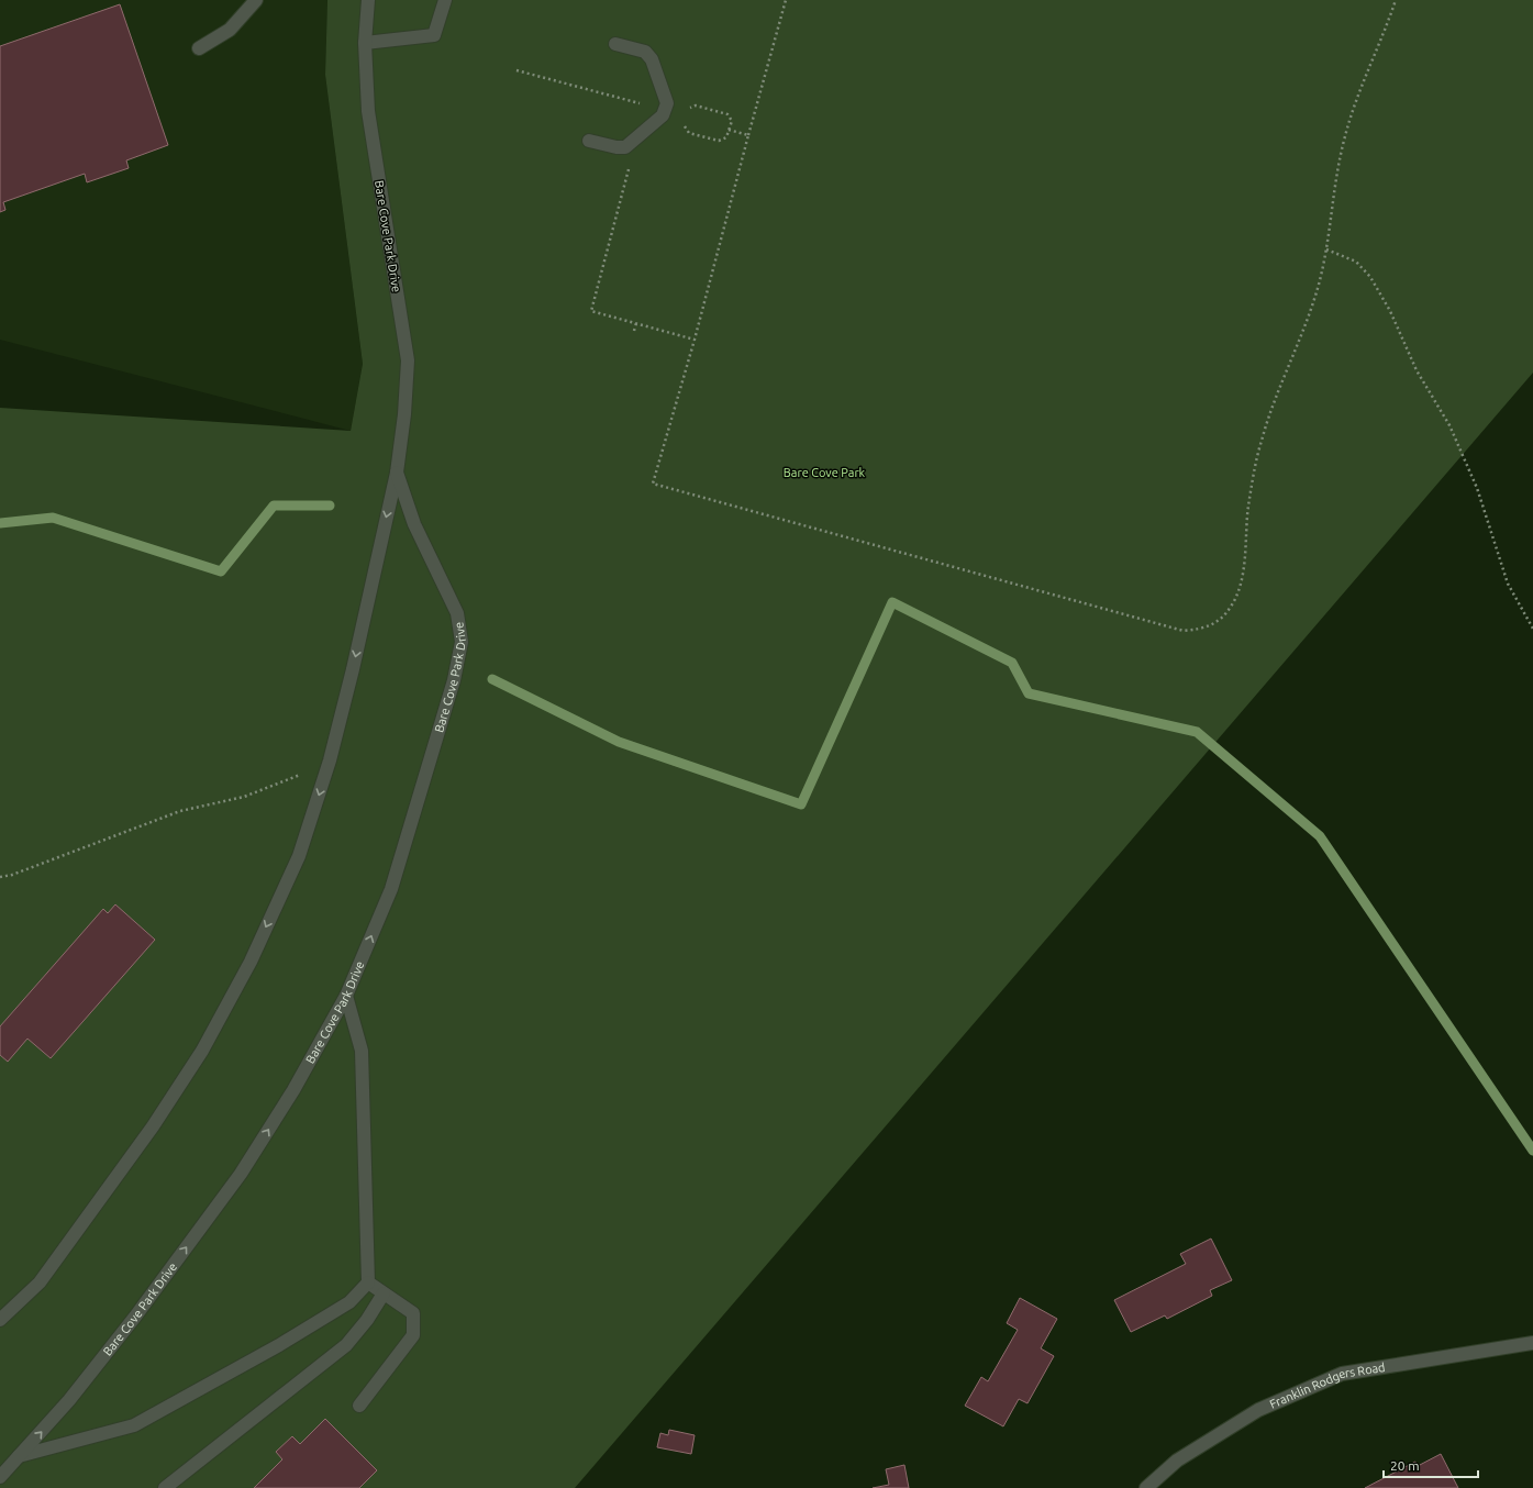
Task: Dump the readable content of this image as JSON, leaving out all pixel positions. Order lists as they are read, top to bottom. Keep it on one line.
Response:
{"streets":{"street":["Bare Cove Park Drive","Franklin Rodgers Road"]},"parks":["Bare Cove Park"],"scale_bar":"20 m"}
